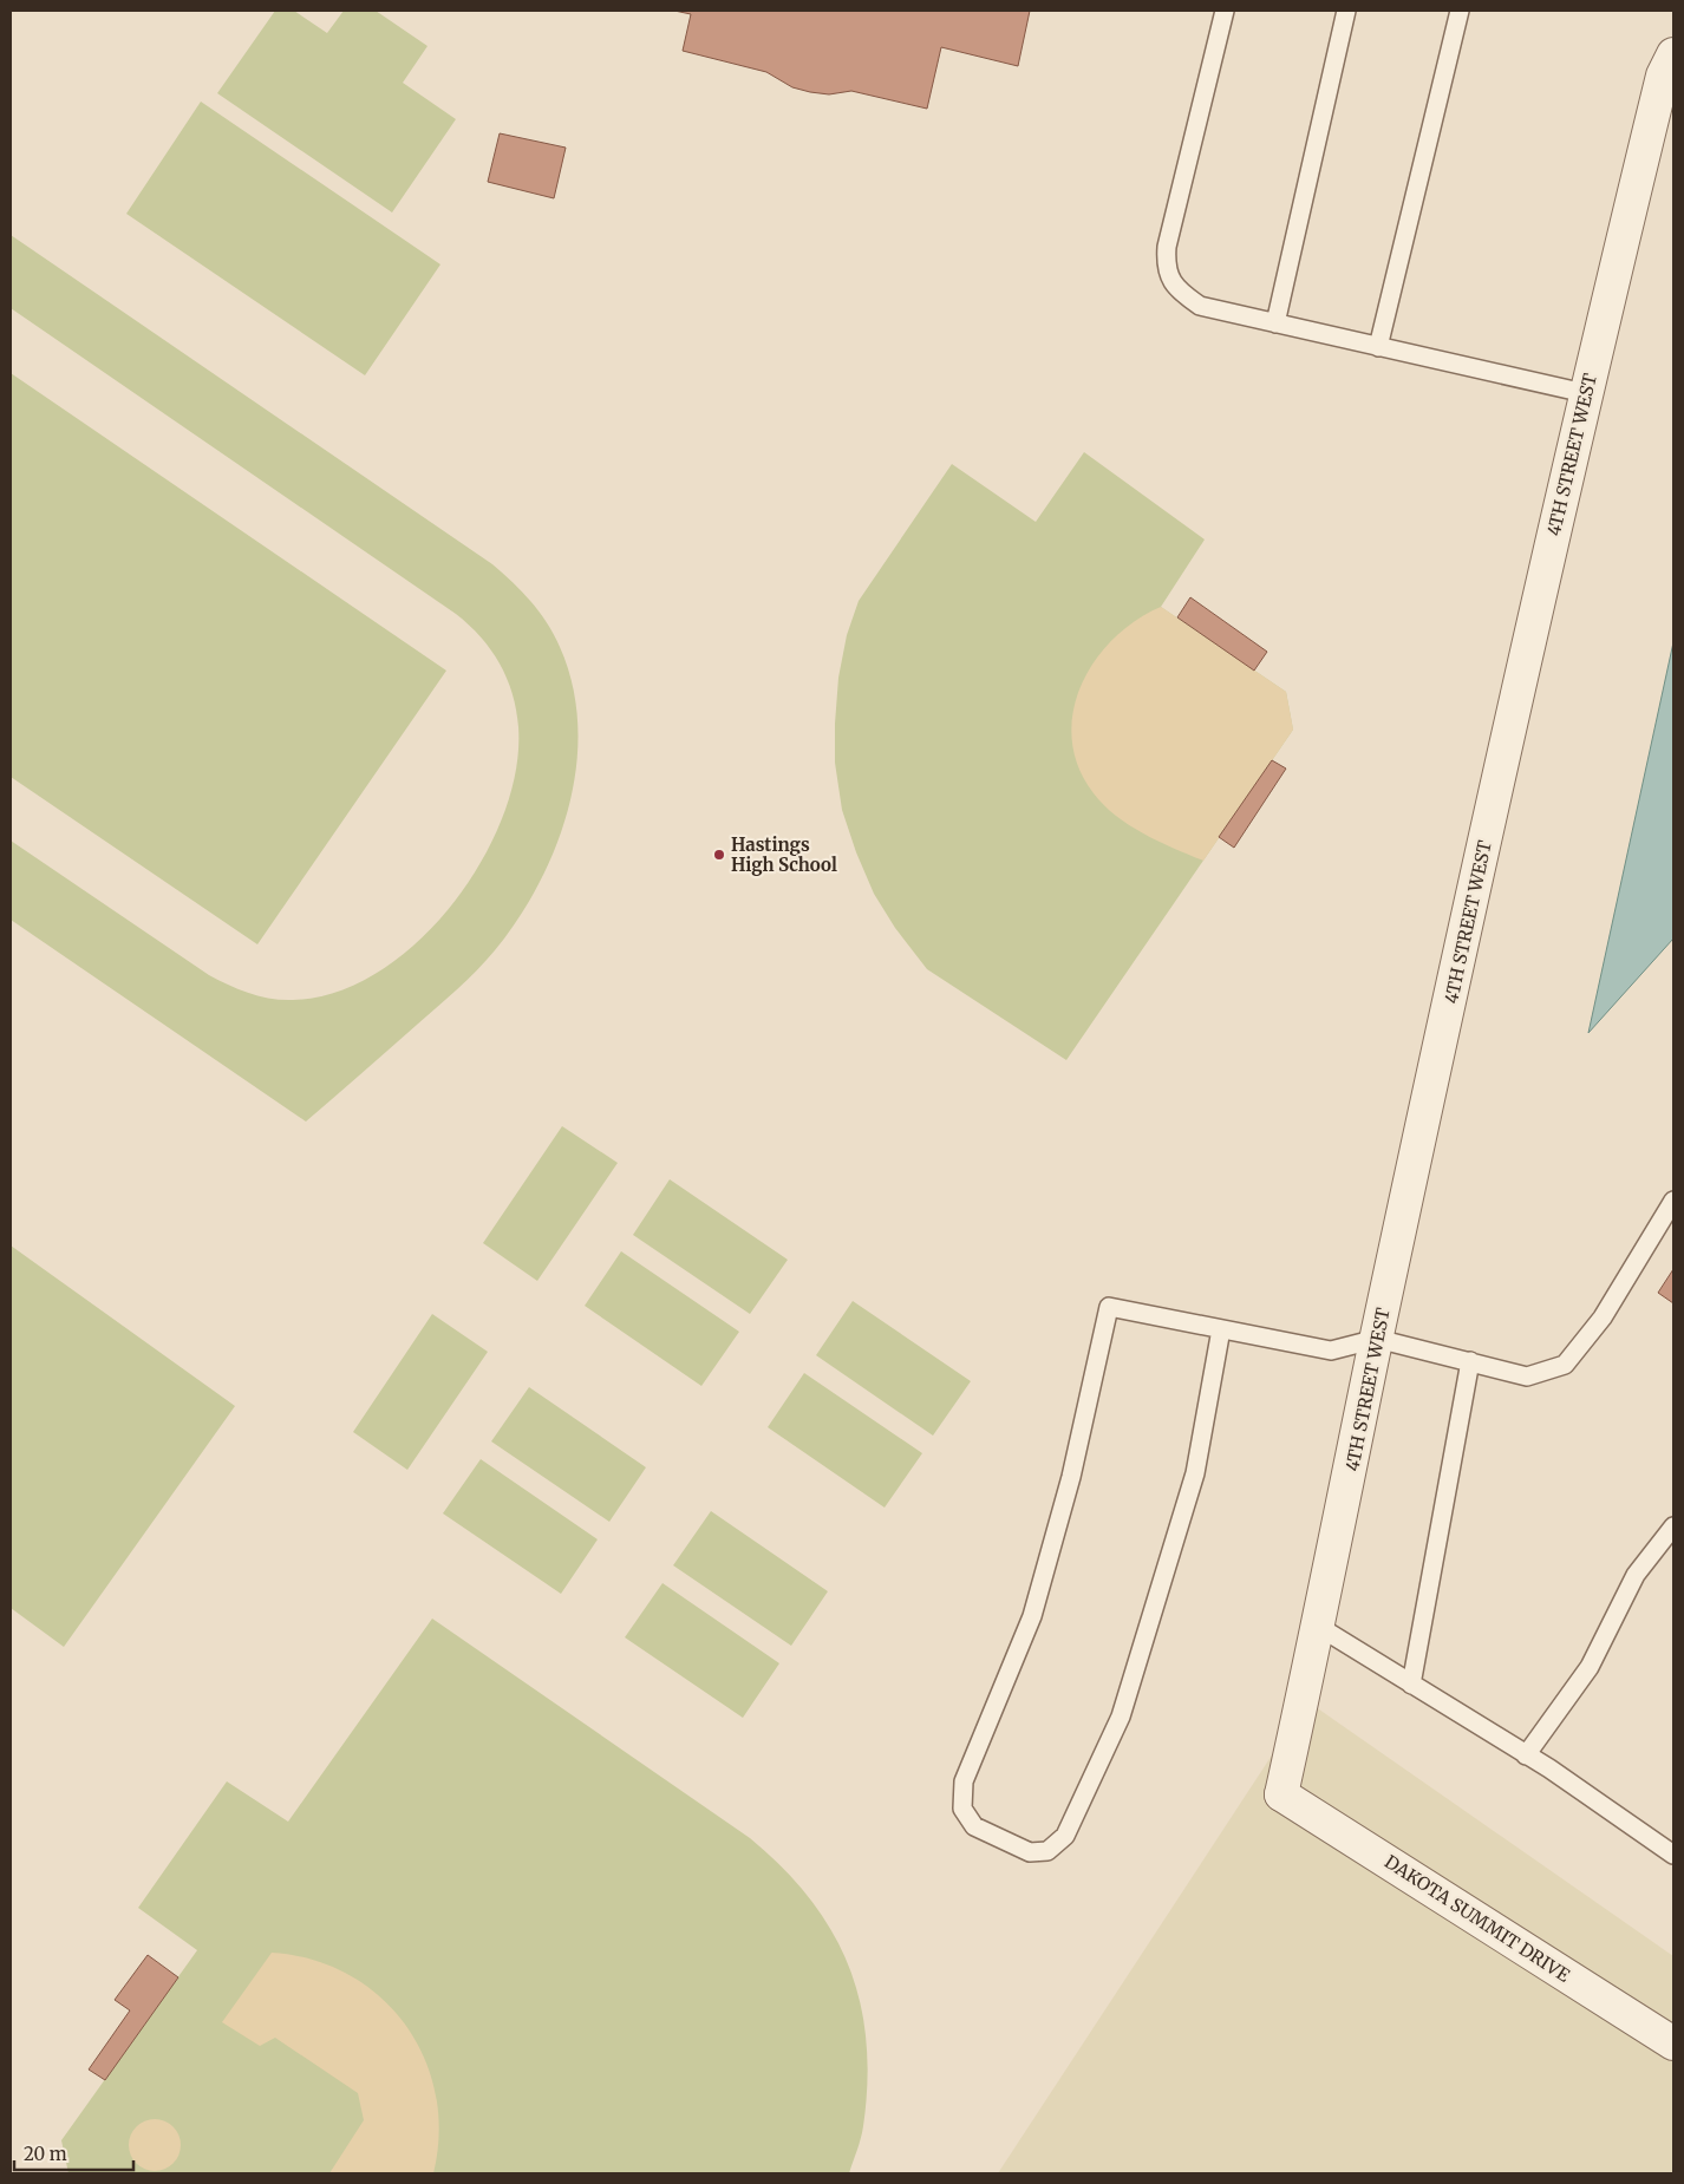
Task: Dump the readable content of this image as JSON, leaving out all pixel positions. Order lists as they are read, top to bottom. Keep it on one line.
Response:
{"streets":{"street":["4TH STREET WEST","DAKOTA SUMMIT DRIVE"]},"crossings":[["4TH STREET WEST","DAKOTA SUMMIT DRIVE"]],"places":["Hastings High School"],"scale_bar":"20 m"}
